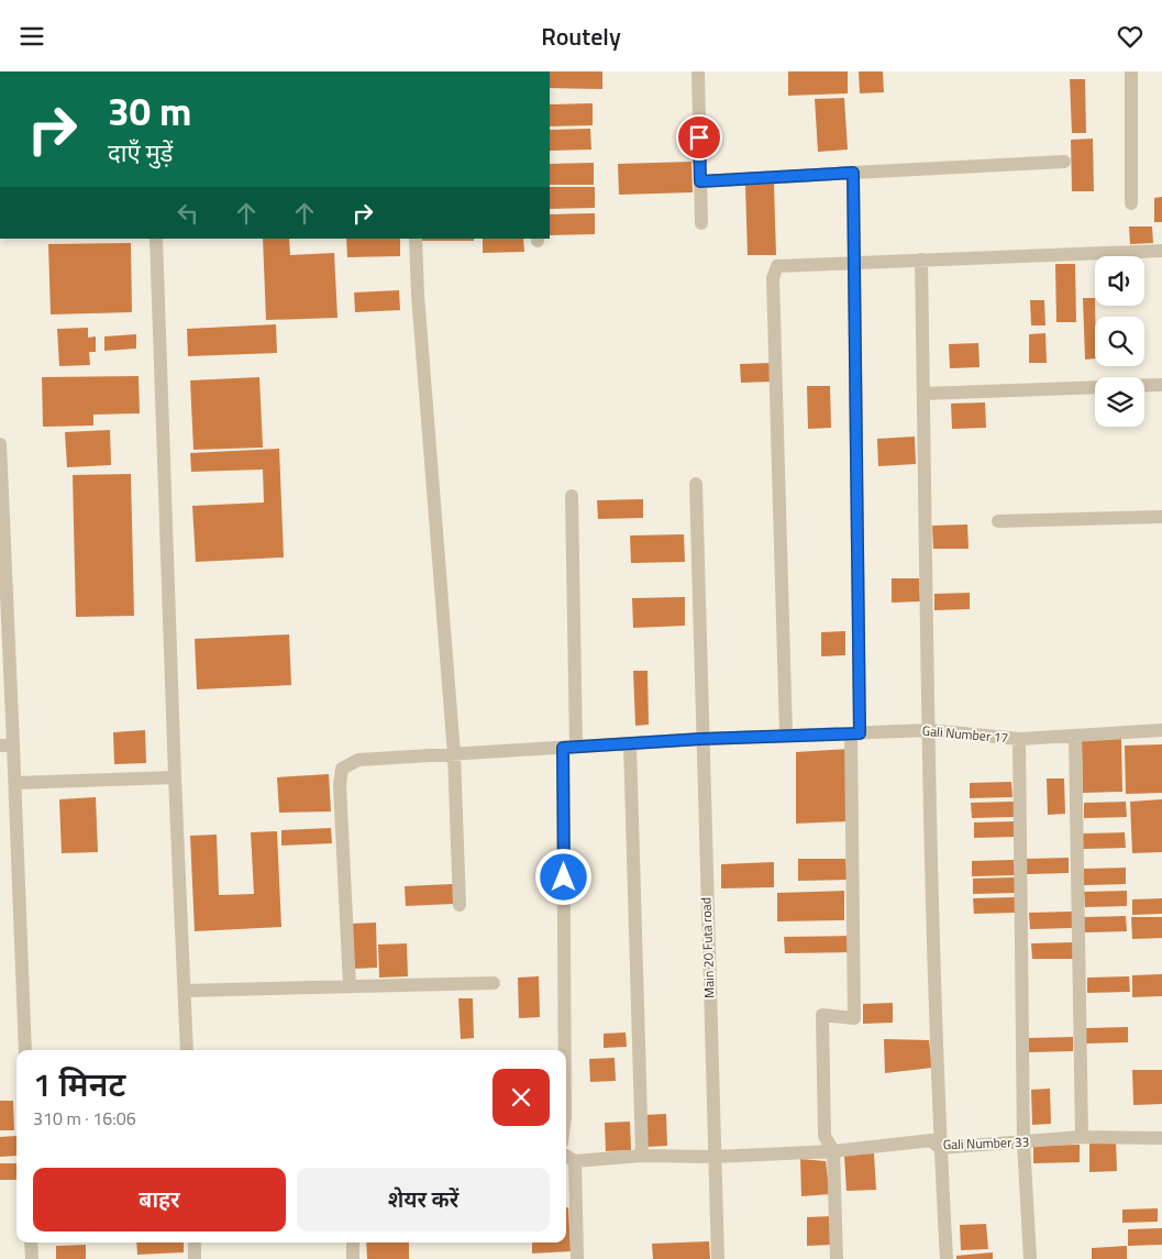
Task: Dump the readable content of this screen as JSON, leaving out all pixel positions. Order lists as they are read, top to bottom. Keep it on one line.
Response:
{"streets":{"street":["Gali Number 17","Main 20 Futa road","Gali Number 33"]},"crossings":[["Gali Number 17","Main 20 Futa road"],["Main 20 Futa road","Gali Number 33"]],"page":{"header":"Routely","turn":["30 m","दाएँ मुड़ें"],"heading":["1 मिनट","310 m · 16:06"],"buttons":["बाहर","शेयर करें"]}}
